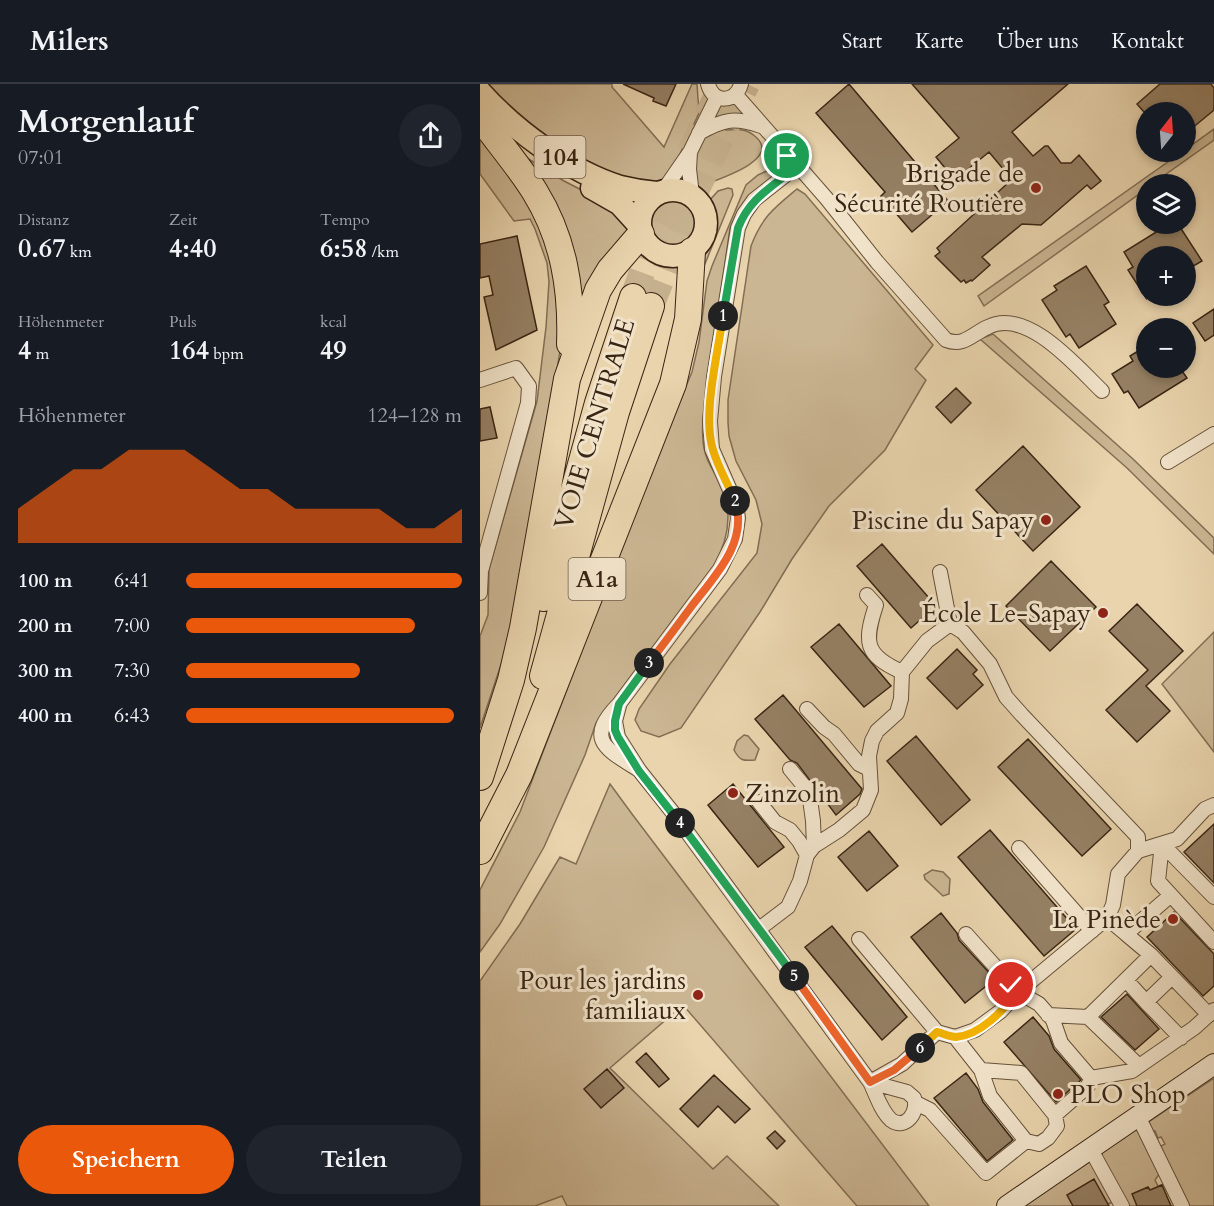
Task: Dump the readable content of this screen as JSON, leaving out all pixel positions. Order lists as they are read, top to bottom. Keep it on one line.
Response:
{"streets":{"highway":["VOIE CENTRALE","A1a"],"main road":["104"]},"crossings":[["104","A1a"]],"places":["Brigade de Sécurité Routière","Piscine du Sapay","École Le-Sapay","Zinzolin","La Pinède","Pour les jardins familiaux","PLO Shop"],"north":"top","page":{"header":"Milers","nav":["Start","Karte","Über uns","Kontakt"],"heading":["Morgenlauf","07:01"],"map_buttons":["+","−"],"stats":[["Distanz","0.67 km"],["Zeit","4:40"],["Tempo","6:58 /km"],["Höhenmeter","4 m"],["Puls","164 bpm"],["kcal","49"]],"pins":["1","2","3","4","5","6"],"chart":["Höhenmeter","124–128 m"],"list":[{"name":"100 m","note":"6:41"},{"name":"200 m","note":"7:00"},{"name":"300 m","note":"7:30"},{"name":"400 m","note":"6:43"}],"buttons":["Speichern","Teilen"]}}
